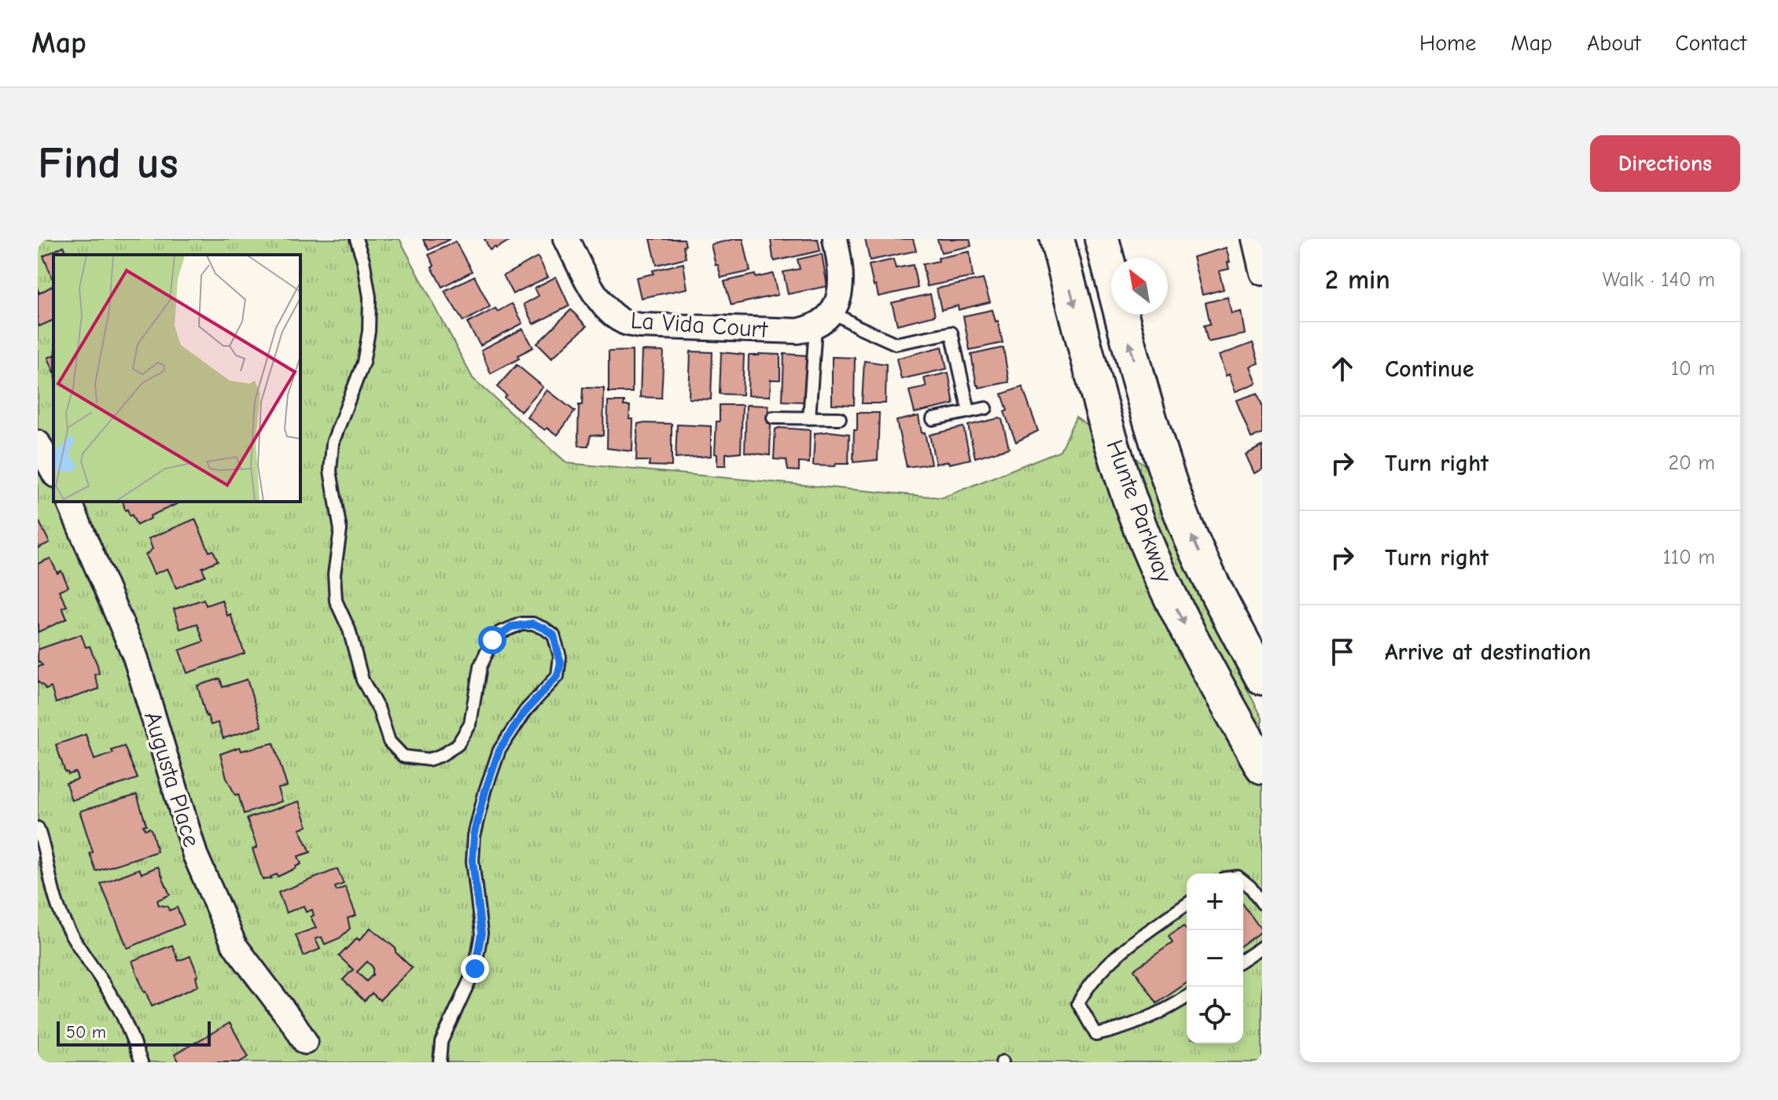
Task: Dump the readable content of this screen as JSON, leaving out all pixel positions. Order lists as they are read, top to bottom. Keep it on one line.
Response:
{"streets":{"main road":["Hunte Parkway"],"street":["La Vida Court","Augusta Place"]},"scale_bar":"50 m","north":"top left","page":{"header":"Map","nav":["Home","Map","About","Contact"],"buttons":"Directions","title":"Find us","heading":["2 min","Walk · 140 m"],"list":[["Continue","10 m"],["Turn right","20 m"],["Turn right","110 m"],"Arrive at destination"],"map_buttons":["+","−"],"scale":"50 m"}}
